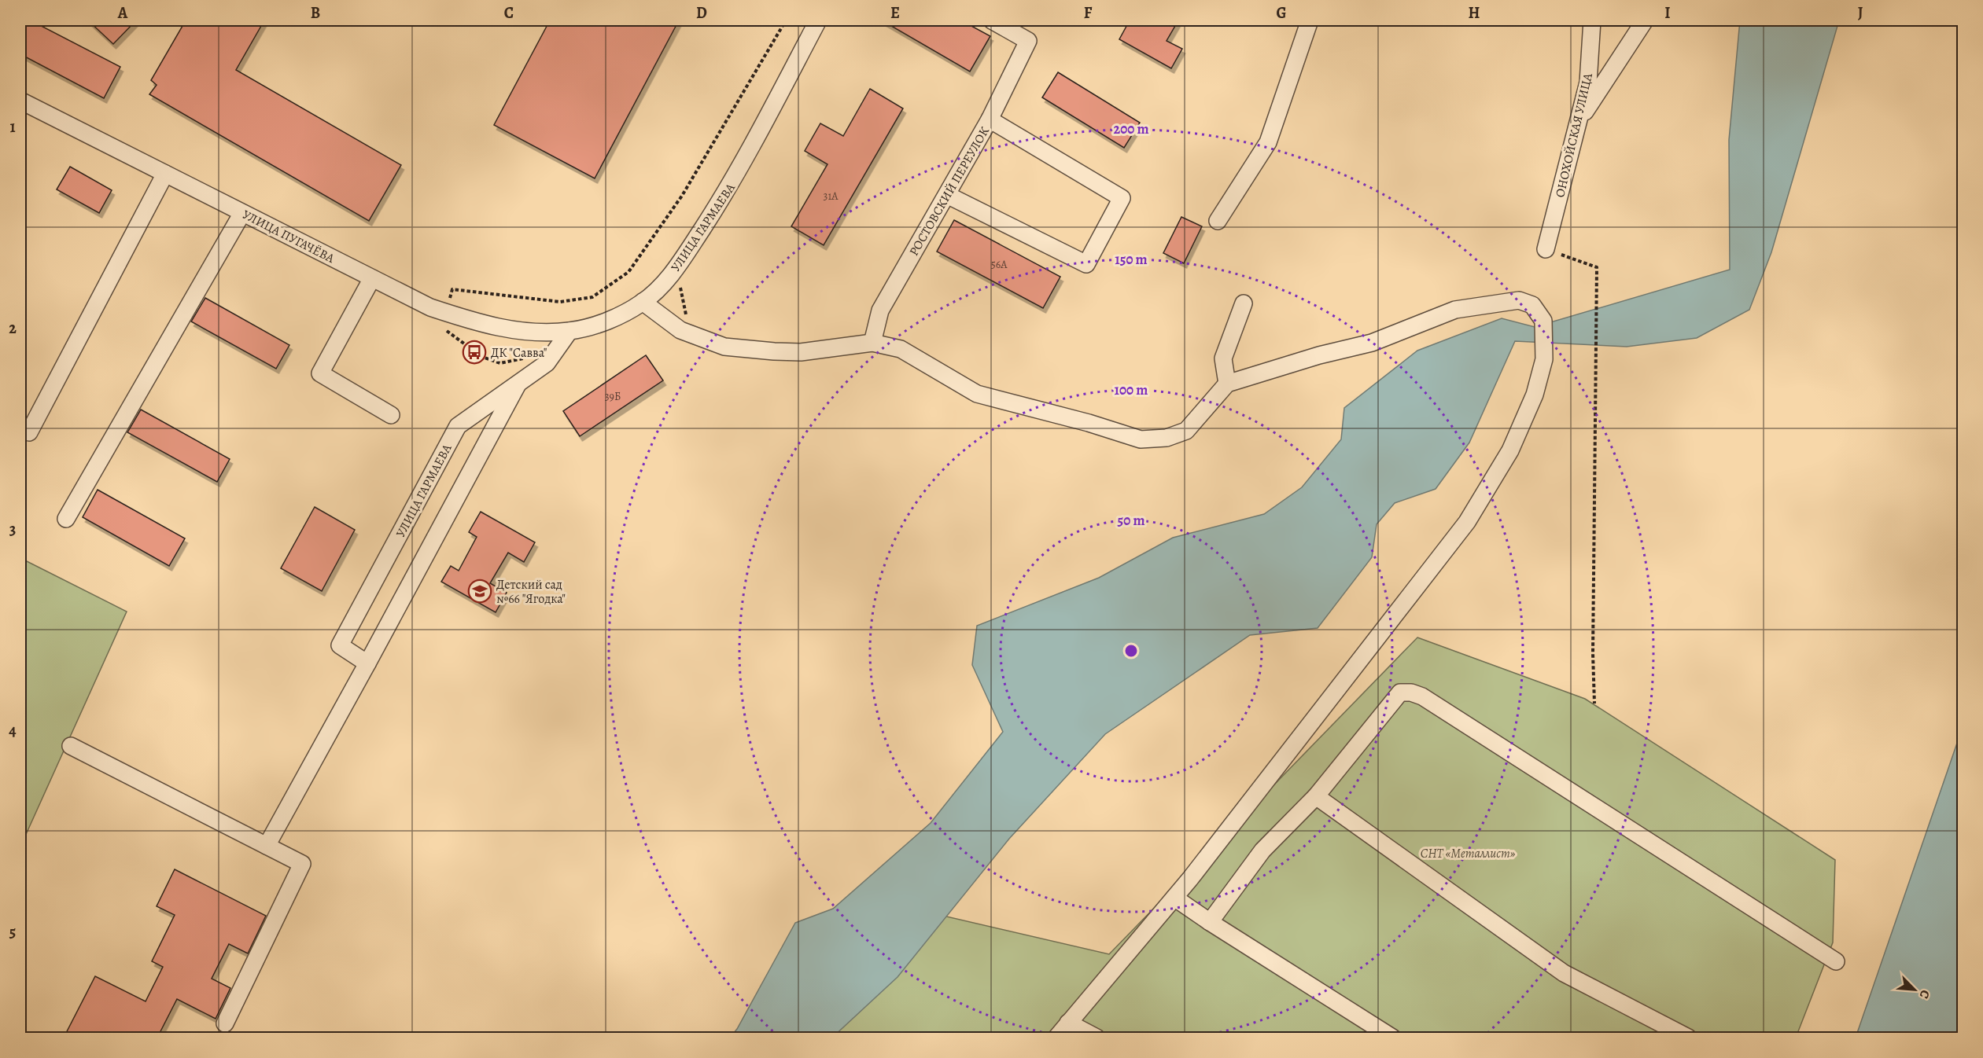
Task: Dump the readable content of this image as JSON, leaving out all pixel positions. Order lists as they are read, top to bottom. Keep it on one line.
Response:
{"streets":{"street":["ОНОХОЙСКАЯ УЛИЦА","РОСТОВСКИЙ ПЕРЕУЛОК","УЛИЦА ГАРМАЕВА","УЛИЦА ПУГАЧЁВА"]},"crossings":[["УЛИЦА ГАРМАЕВА","УЛИЦА ПУГАЧЁВА"]],"parks":["СНТ «Металлист»"],"places":{"bus stop":["ДК \"Савва\""],"school or university":["Детский сад №66 \"Ягодка\""]},"house_numbers":["31А","56А","39Б"],"north":"bottom right","grid":{"columns":["A","B","C","D","E","F","G","H","I","J"],"rows":["1","2","3","4","5"]},"rings":["200 m","150 m","100 m","50 m"]}
